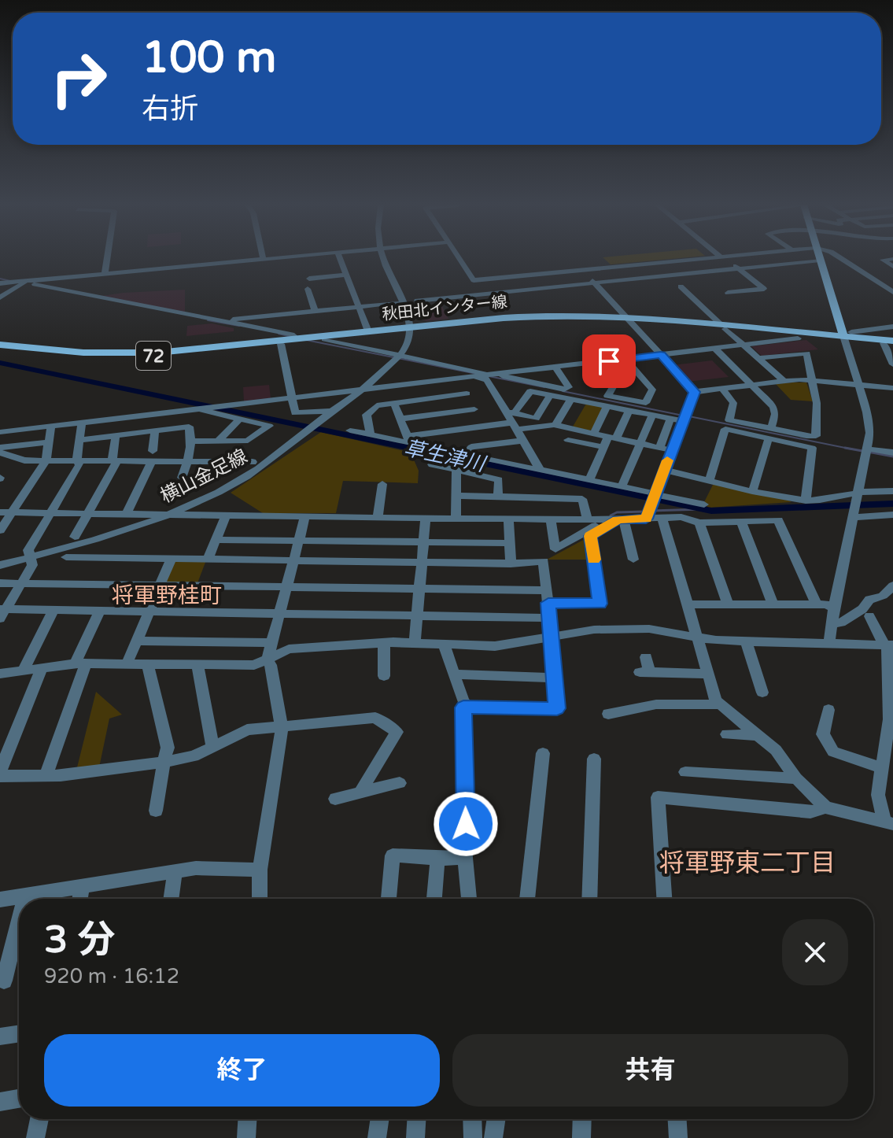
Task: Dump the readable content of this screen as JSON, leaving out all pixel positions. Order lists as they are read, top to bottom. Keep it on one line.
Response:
{"streets":{"main road":["秋田北インター線","72"],"street":["横山金足線"]},"crossings":[["秋田北インター線","横山金足線"]],"districts":["将軍野桂町","将軍野東二丁目"],"water":["草生津川"],"page":{"turn":["100 m","右折"],"heading":["3 分","920 m · 16:12"],"buttons":["終了","共有"]}}
